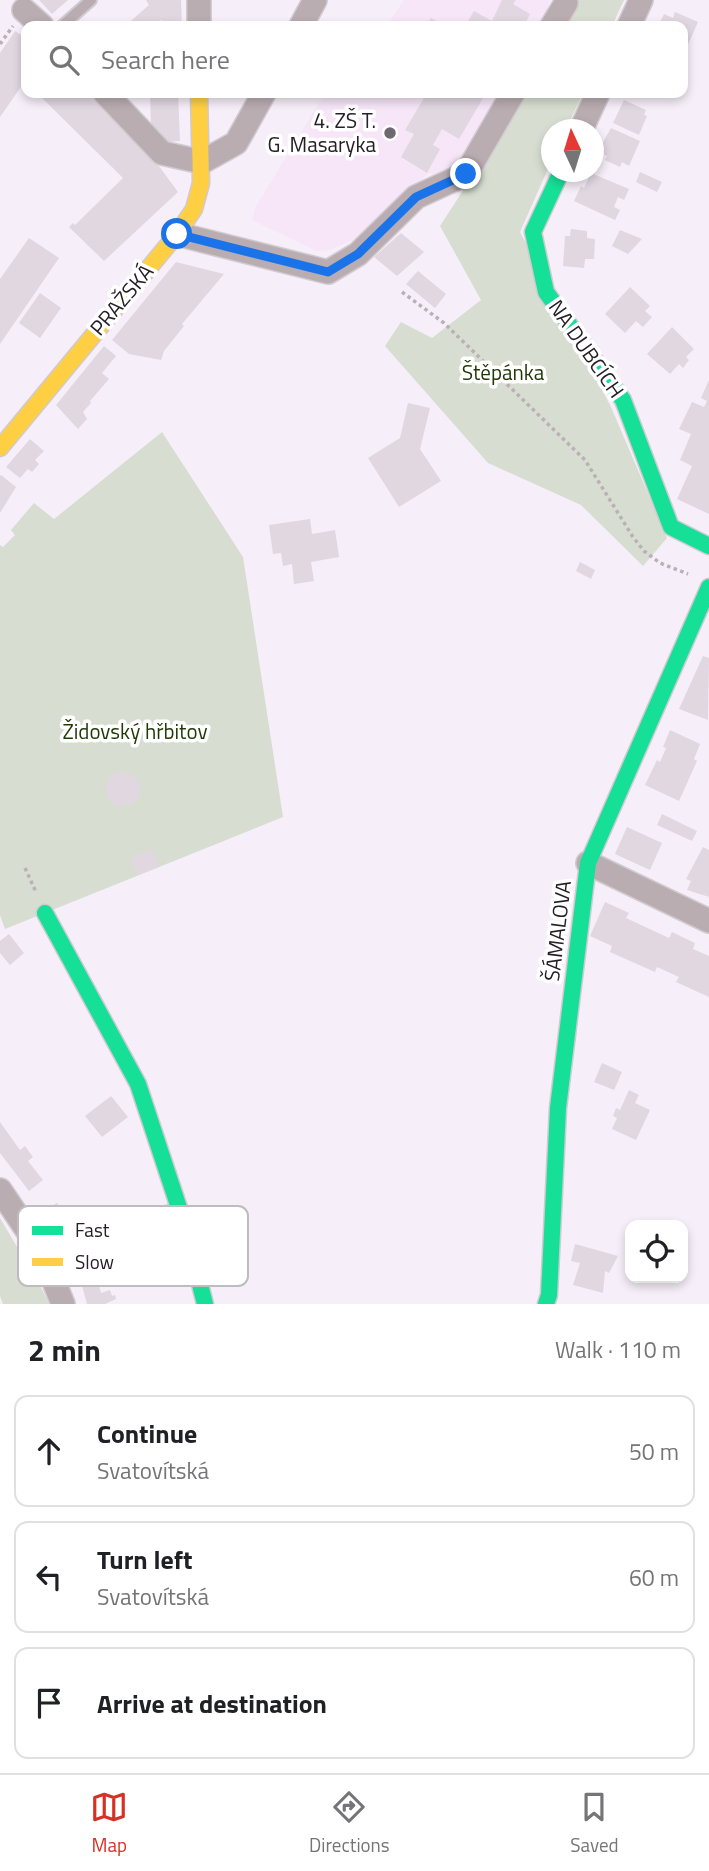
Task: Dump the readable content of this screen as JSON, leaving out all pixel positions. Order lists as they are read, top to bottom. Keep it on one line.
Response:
{"streets":{"street":["PRAŽSKÁ","NA DUBCÍCH","ŠÁMALOVA"]},"parks":["Štěpánka","Židovský hřbitov"],"places":["4. ZŠ T. G. Masaryka"],"legend":["Fast","Slow"],"north":"top","page":{"search":"Search here","heading":["2 min","Walk · 110 m"],"list":[["Continue","Svatovítská","50 m"],["Turn left","Svatovítská","60 m"],"Arrive at destination"],"nav":["Map","Directions","Saved"]}}
